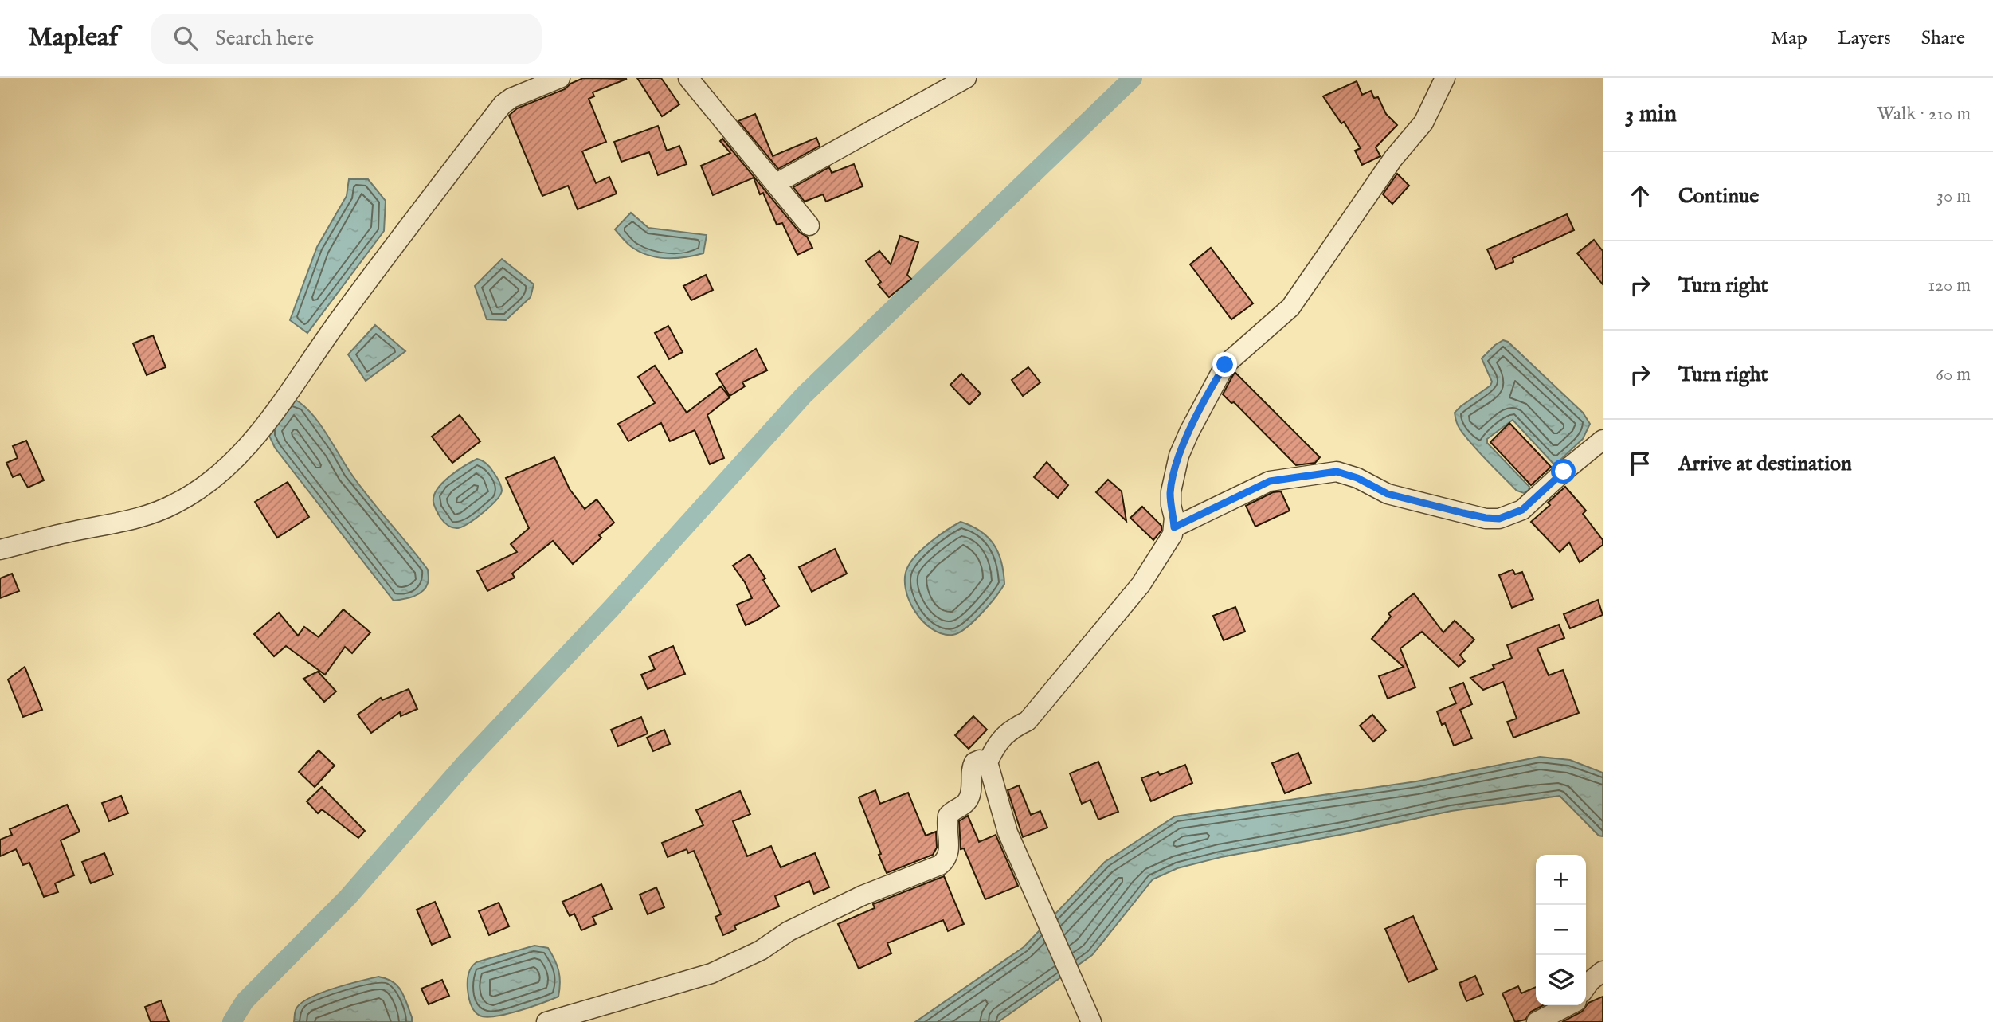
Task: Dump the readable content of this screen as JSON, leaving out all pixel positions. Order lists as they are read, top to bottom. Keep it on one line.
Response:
{"page":{"header":"Mapleaf","search":"Search here","nav":["Map","Layers","Share"],"heading":["3 min","Walk · 210 m"],"list":[["Continue","30 m"],["Turn right","120 m"],["Turn right","60 m"],"Arrive at destination"],"map_buttons":["+","−"]}}
